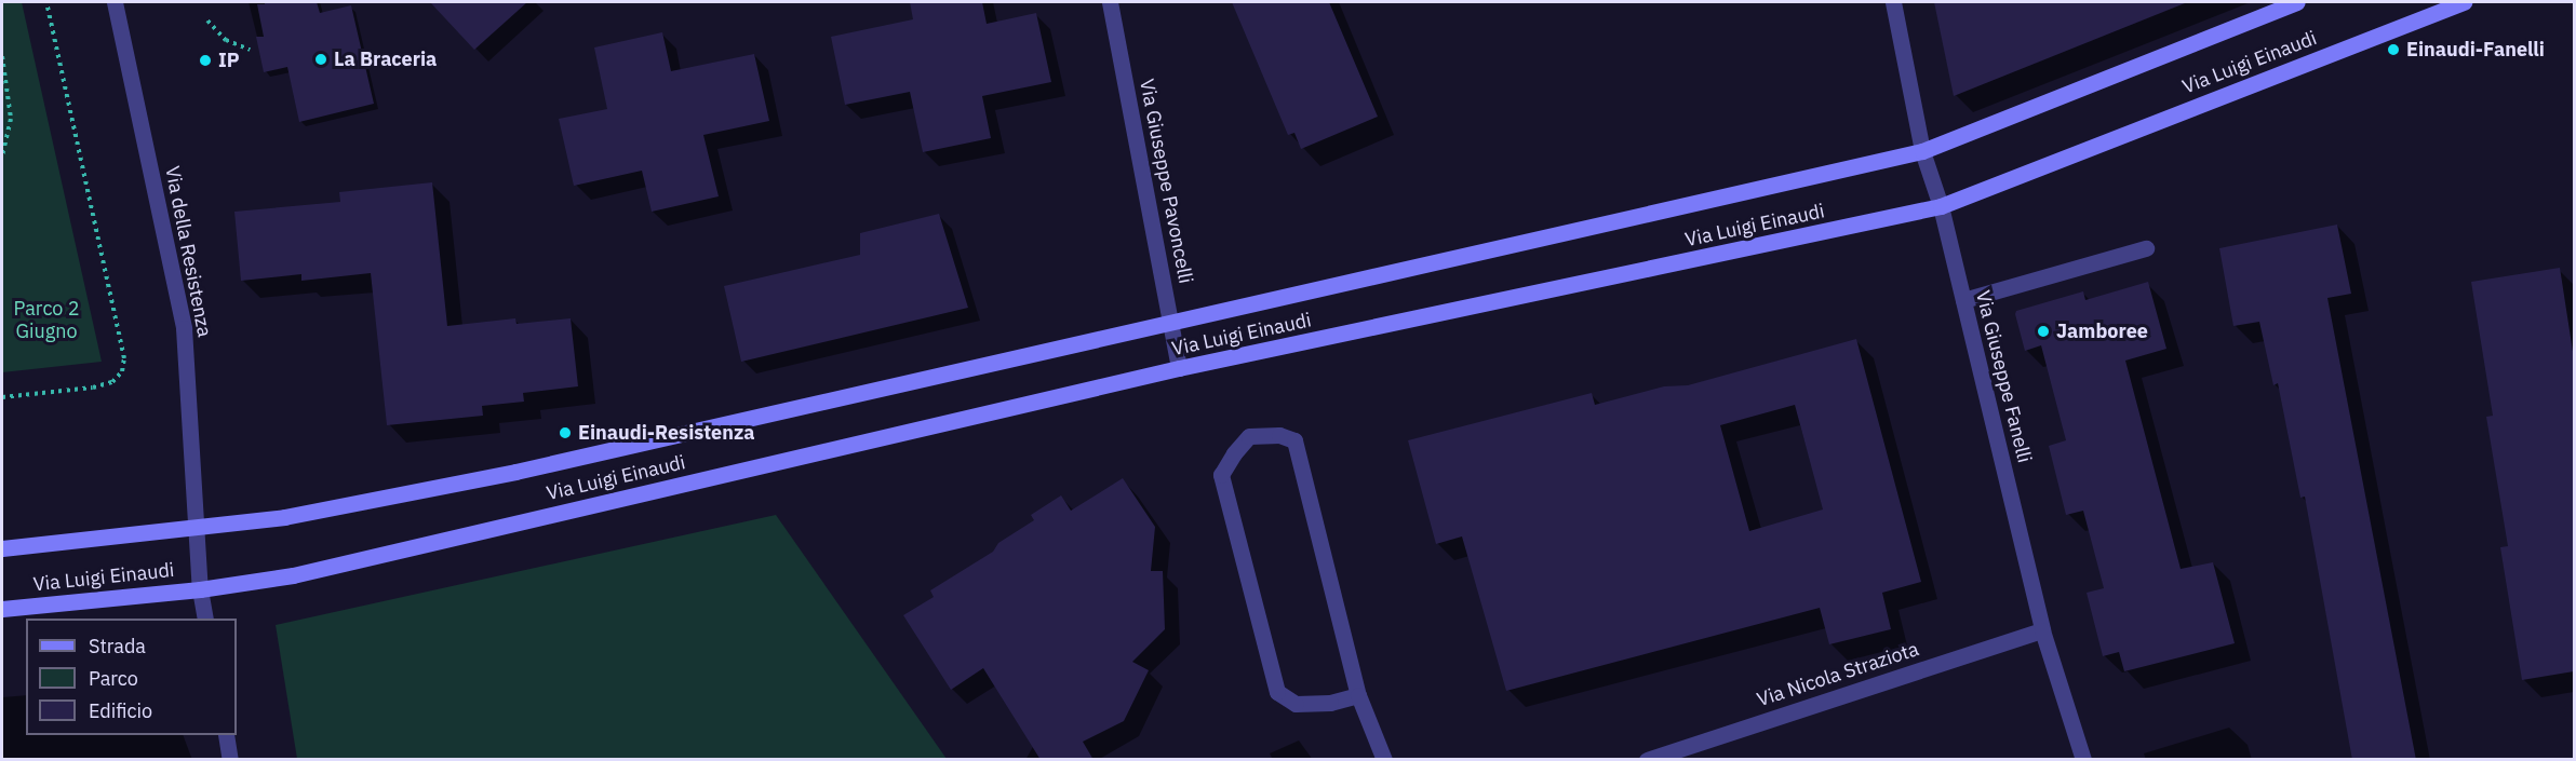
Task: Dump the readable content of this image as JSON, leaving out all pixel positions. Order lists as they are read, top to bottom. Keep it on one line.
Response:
{"streets":{"main road":["Via Luigi Einaudi"],"street":["Via Giuseppe Pavoncelli","Via della Resistenza","Via Giuseppe Fanelli","Via Nicola Straziota"]},"crossings":[["Via Luigi Einaudi","Via Giuseppe Pavoncelli"],["Via Luigi Einaudi","Via della Resistenza"],["Via Luigi Einaudi","Via Giuseppe Fanelli"],["Via Giuseppe Fanelli","Via Nicola Straziota"]],"parks":["Parco 2 Giugno"],"places":["Einaudi-Fanelli","La Braceria","IP","Jamboree","Einaudi-Resistenza"],"legend":["Strada","Parco","Edificio"]}
